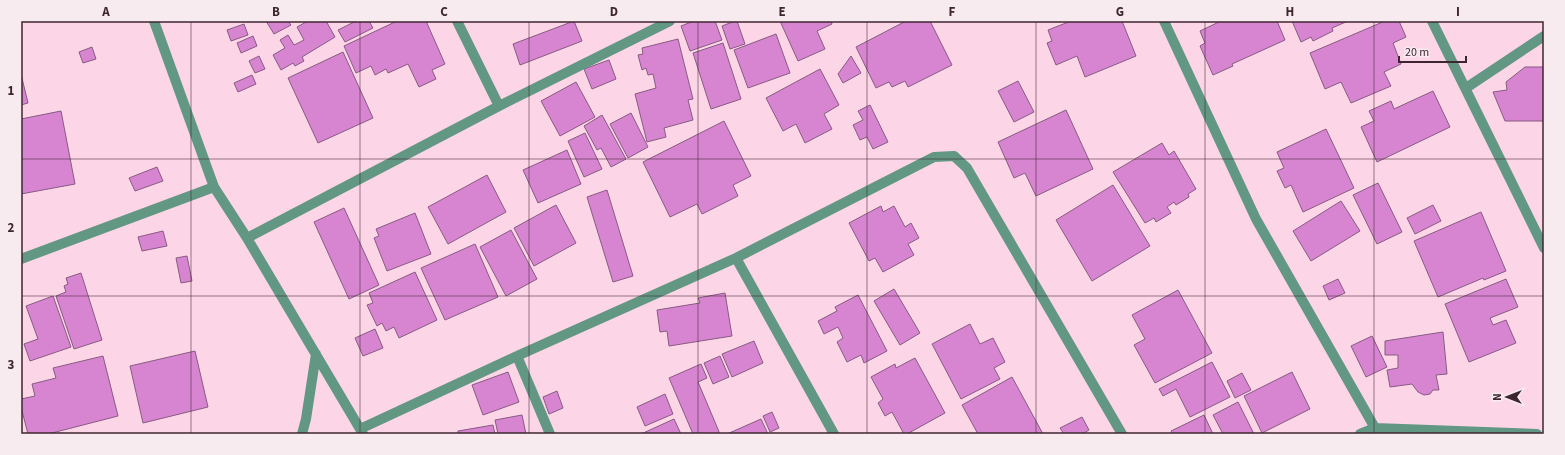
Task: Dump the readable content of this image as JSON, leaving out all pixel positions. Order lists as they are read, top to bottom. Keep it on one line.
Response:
{"scale_bar":"20 m","north":"left","grid":{"columns":["A","B","C","D","E","F","G","H","I"],"rows":["1","2","3"]}}
